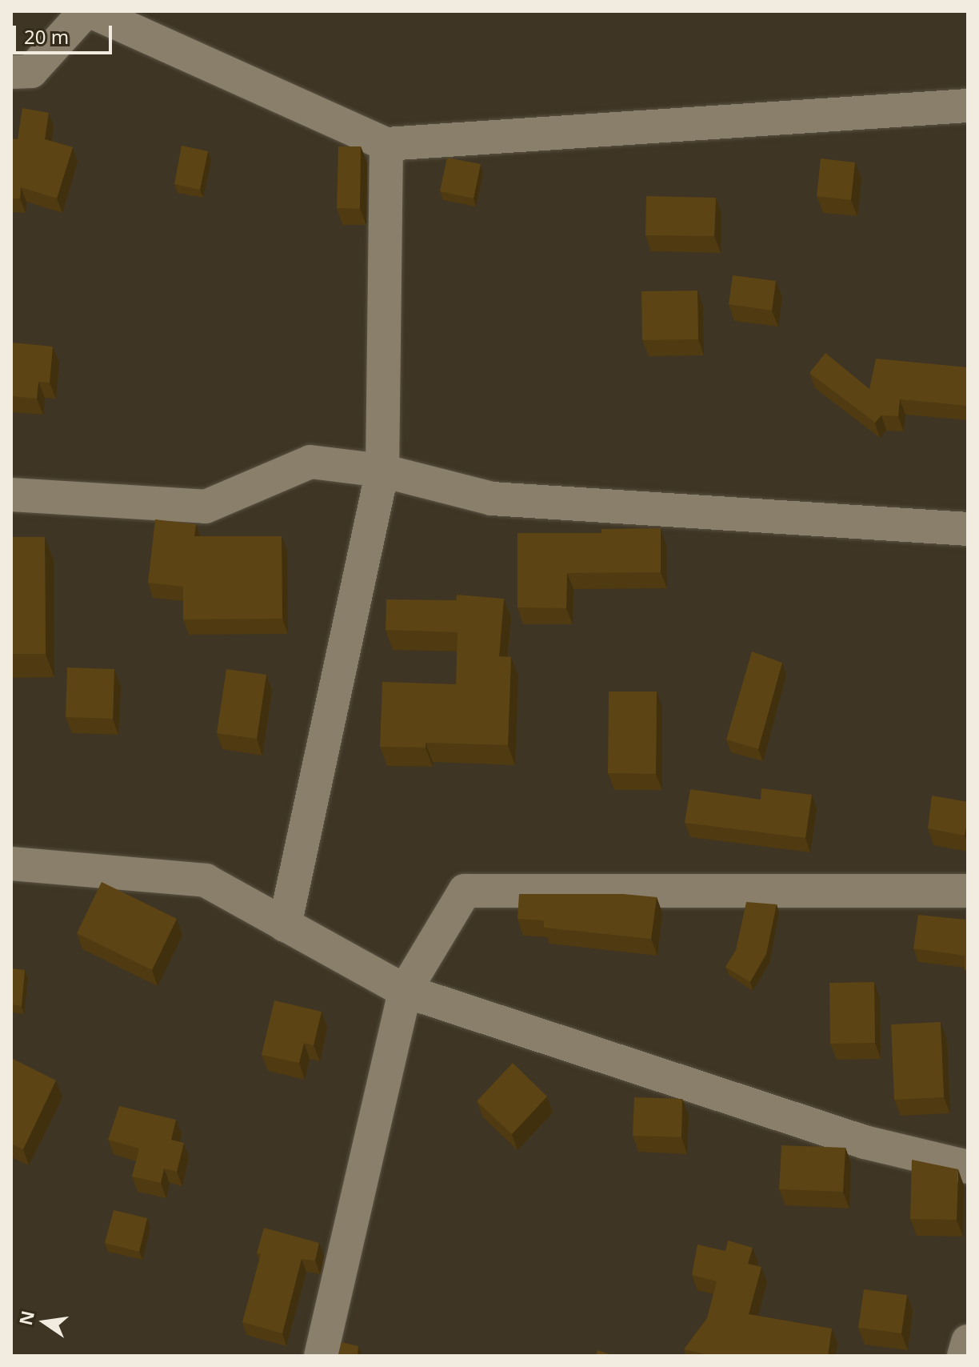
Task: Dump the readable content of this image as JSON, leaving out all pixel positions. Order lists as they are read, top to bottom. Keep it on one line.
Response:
{"scale_bar":"20 m","north":"left"}
